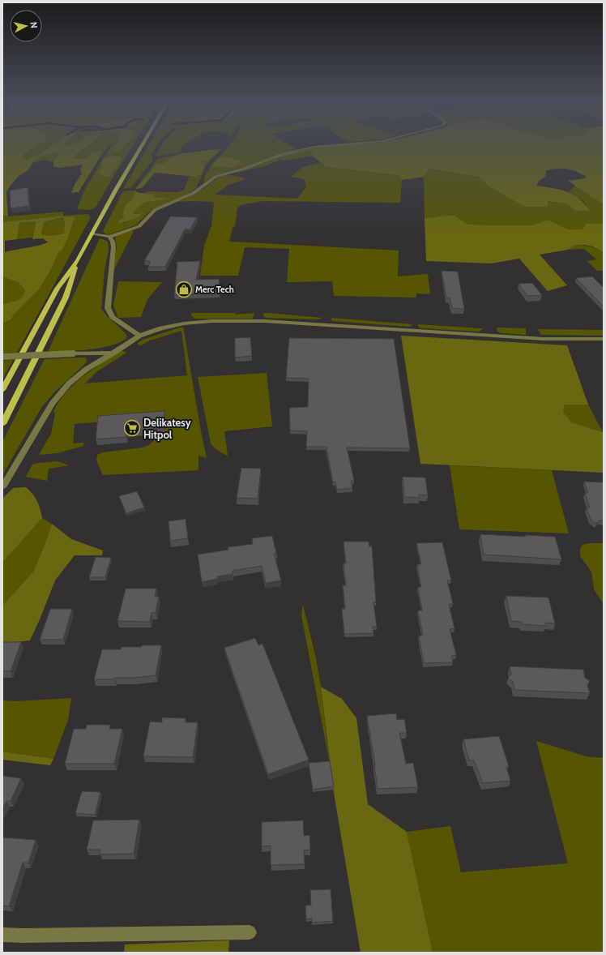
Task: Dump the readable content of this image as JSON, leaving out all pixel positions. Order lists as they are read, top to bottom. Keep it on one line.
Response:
{"places":{"shop":["Merc Tech"],"supermarket":["Delikatesy Hitpol"]},"north":"right"}
